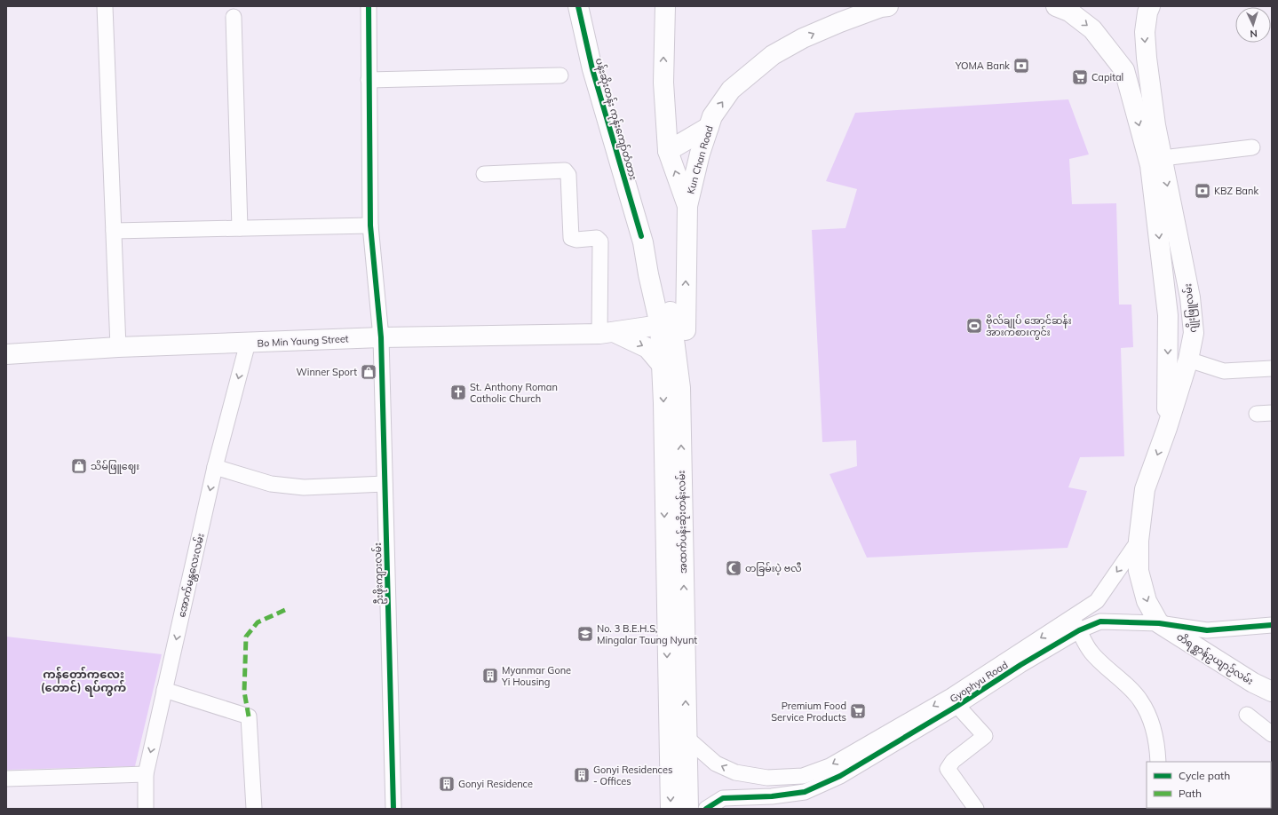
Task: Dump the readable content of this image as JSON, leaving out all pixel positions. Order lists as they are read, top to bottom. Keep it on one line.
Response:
{"streets":{"main road":["ပန်းဆိုးတန်း ကုန်းကျော်တံတား","Kun Chan Road","ဂျိုးဖြူလမ်း","Bo Min Yaung Street","အထက်ပန်းဆိုးတန်းလမ်း","တိရစ္ဆာန်ဥယျာဉ်လမ်း"],"street":["ဦးဖိုးကျားလမ်း","အောက်မန္တလေးလမ်း","Gyophyu Road"]},"crossings":[["ပန်းဆိုးတန်း ကုန်းကျော်တံတား","အထက်ပန်းဆိုးတန်းလမ်း"],["ဂျိုးဖြူလမ်း","တိရစ္ဆာန်ဥယျာဉ်လမ်း"],["ဂျိုးဖြူလမ်း","Gyophyu Road"],["Bo Min Yaung Street","အထက်ပန်းဆိုးတန်းလမ်း"],["Bo Min Yaung Street","ဦးဖိုးကျားလမ်း"],["Bo Min Yaung Street","အောက်မန္တလေးလမ်း"],["အထက်ပန်းဆိုးတန်းလမ်း","Gyophyu Road"],["တိရစ္ဆာန်ဥယျာဉ်လမ်း","Gyophyu Road"]],"one_way":["Kun Chan Road","အောက်မန္တလေးလမ်း"],"districts":["ကန်တော်ကလေး (တောင်) ရပ်ကွက်"],"places":{"bank":["YOMA Bank","KBZ Bank"],"supermarket":["Capital","Premium Food Service Products"],"sports":["ဗိုလ်ချုပ် အောင်ဆန်း အားကစားကွင်း"],"shop":["Winner Sport","သိမ်ဖြူဈေး"],"church":["St. Anthony Roman Catholic Church"],"mosque":["တခြမ်းပဲ့ ဗလီ"],"school or university":["No. 3 B.E.H.S, Mingalar Taung Nyunt"],"building":["Myanmar Gone Yi Housing","Gonyi Residences - Offices","Gonyi Residence"]},"legend":["Cycle path","Path"],"north":"bottom"}
